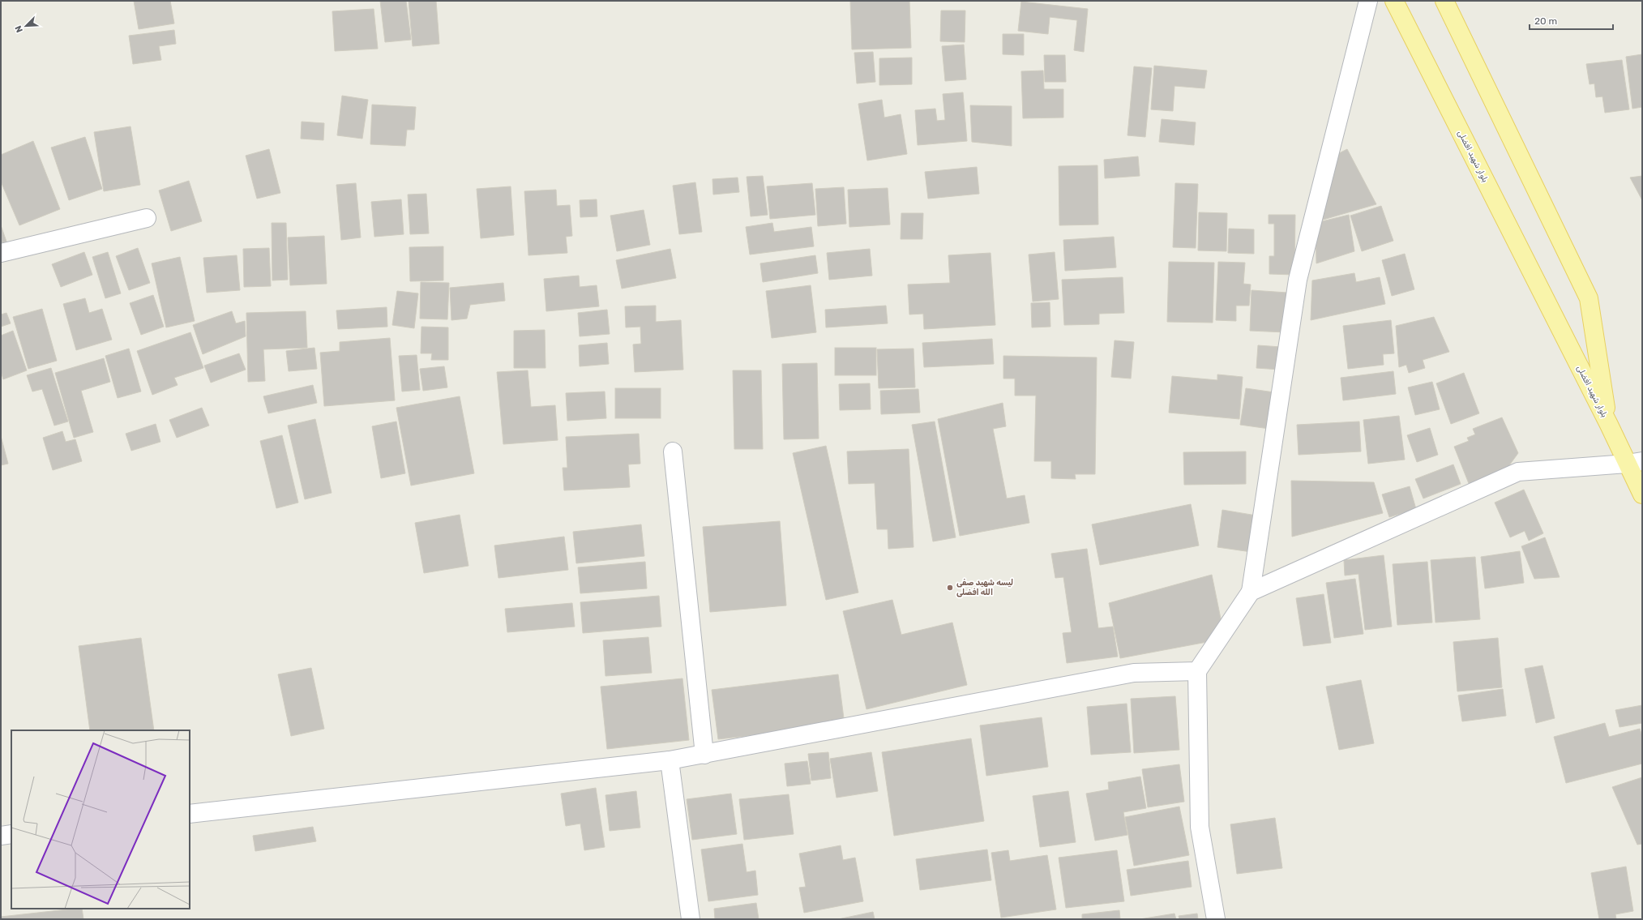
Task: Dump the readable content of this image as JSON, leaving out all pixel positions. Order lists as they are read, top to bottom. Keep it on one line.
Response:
{"streets":{"main road":["بلوار شهید افضلی"]},"places":["لیسه شهید صفی الله افضلی"],"scale_bar":"20 m","north":"bottom left"}
